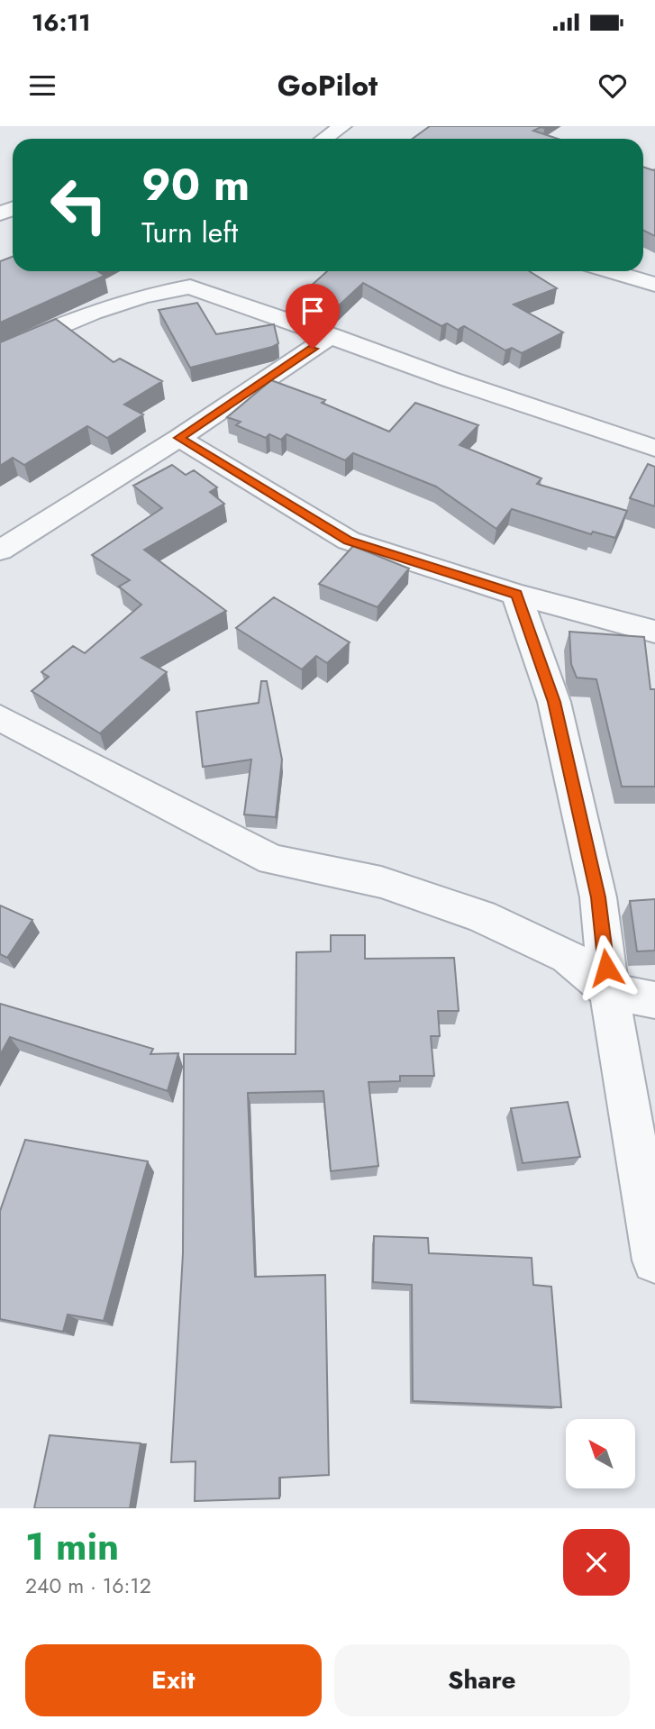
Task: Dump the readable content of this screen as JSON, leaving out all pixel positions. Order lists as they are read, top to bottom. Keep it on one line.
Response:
{"north":"top left","page":{"status":"16:11","header":"GoPilot","turn":["90 m","Turn left"],"heading":["1 min","240 m · 16:12"],"buttons":["Exit","Share"]}}
